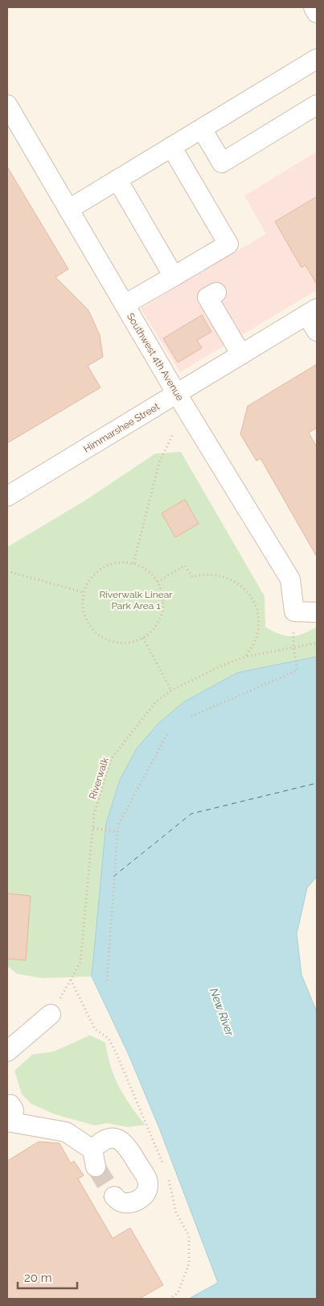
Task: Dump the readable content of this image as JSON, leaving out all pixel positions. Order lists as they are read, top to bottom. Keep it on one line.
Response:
{"streets":{"street":["Southwest 4th Avenue","Himmarshee Street"],"path":["Riverwalk"]},"crossings":[["Southwest 4th Avenue","Himmarshee Street"]],"water":["New River"],"parks":["Riverwalk Linear Park Area 1"],"scale_bar":"20 m"}
